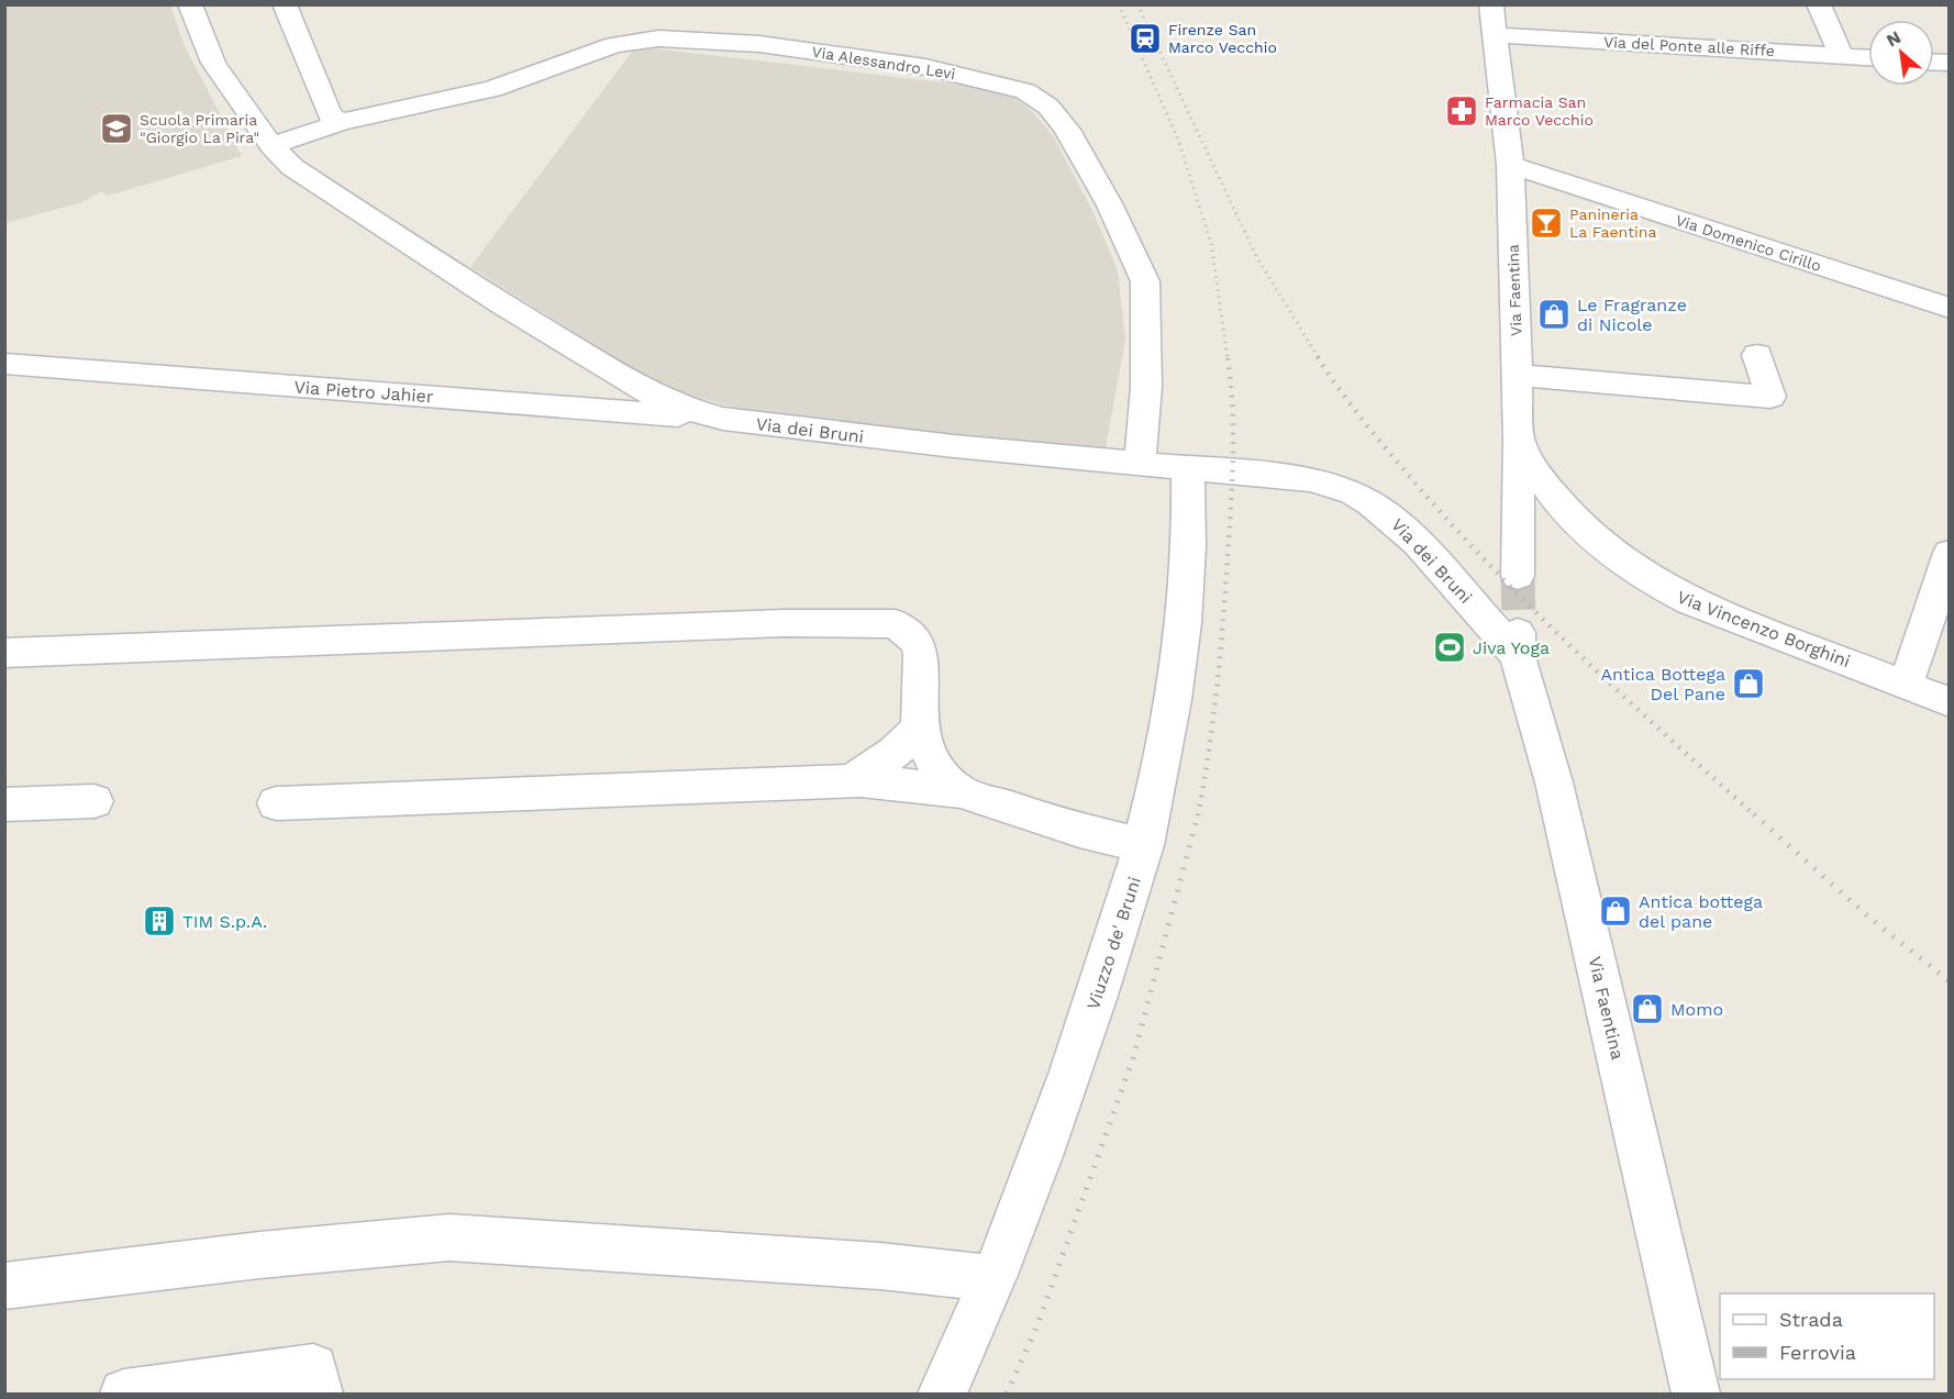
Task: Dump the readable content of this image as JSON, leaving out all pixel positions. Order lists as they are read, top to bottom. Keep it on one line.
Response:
{"streets":{"street":["Via del Ponte alle Riffe","Via Alessandro Levi","Via Domenico Cirillo","Via Faentina","Via Pietro Jahier","Via dei Bruni","Via Vincenzo Borghini","Viuzzo de' Bruni"]},"crossings":[["Via del Ponte alle Riffe","Via Faentina"],["Via Alessandro Levi","Via dei Bruni"],["Via Domenico Cirillo","Via Faentina"],["Via Faentina","Via dei Bruni"],["Via Faentina","Via Vincenzo Borghini"],["Via Pietro Jahier","Via dei Bruni"],["Via dei Bruni","Viuzzo de' Bruni"]],"places":{"station":["Firenze San Marco Vecchio"],"pharmacy":["Farmacia San Marco Vecchio"],"school or university":["Scuola Primaria \"Giorgio La Pira\""],"bar":["Panineria La Faentina"],"shop":["Le Fragranze di Nicole","Antica Bottega Del Pane","Antica bottega del pane","Momo"],"sports":["Jiva Yoga"],"building":["TIM S.p.A."]},"legend":["Strada","Ferrovia"],"north":"top left"}
